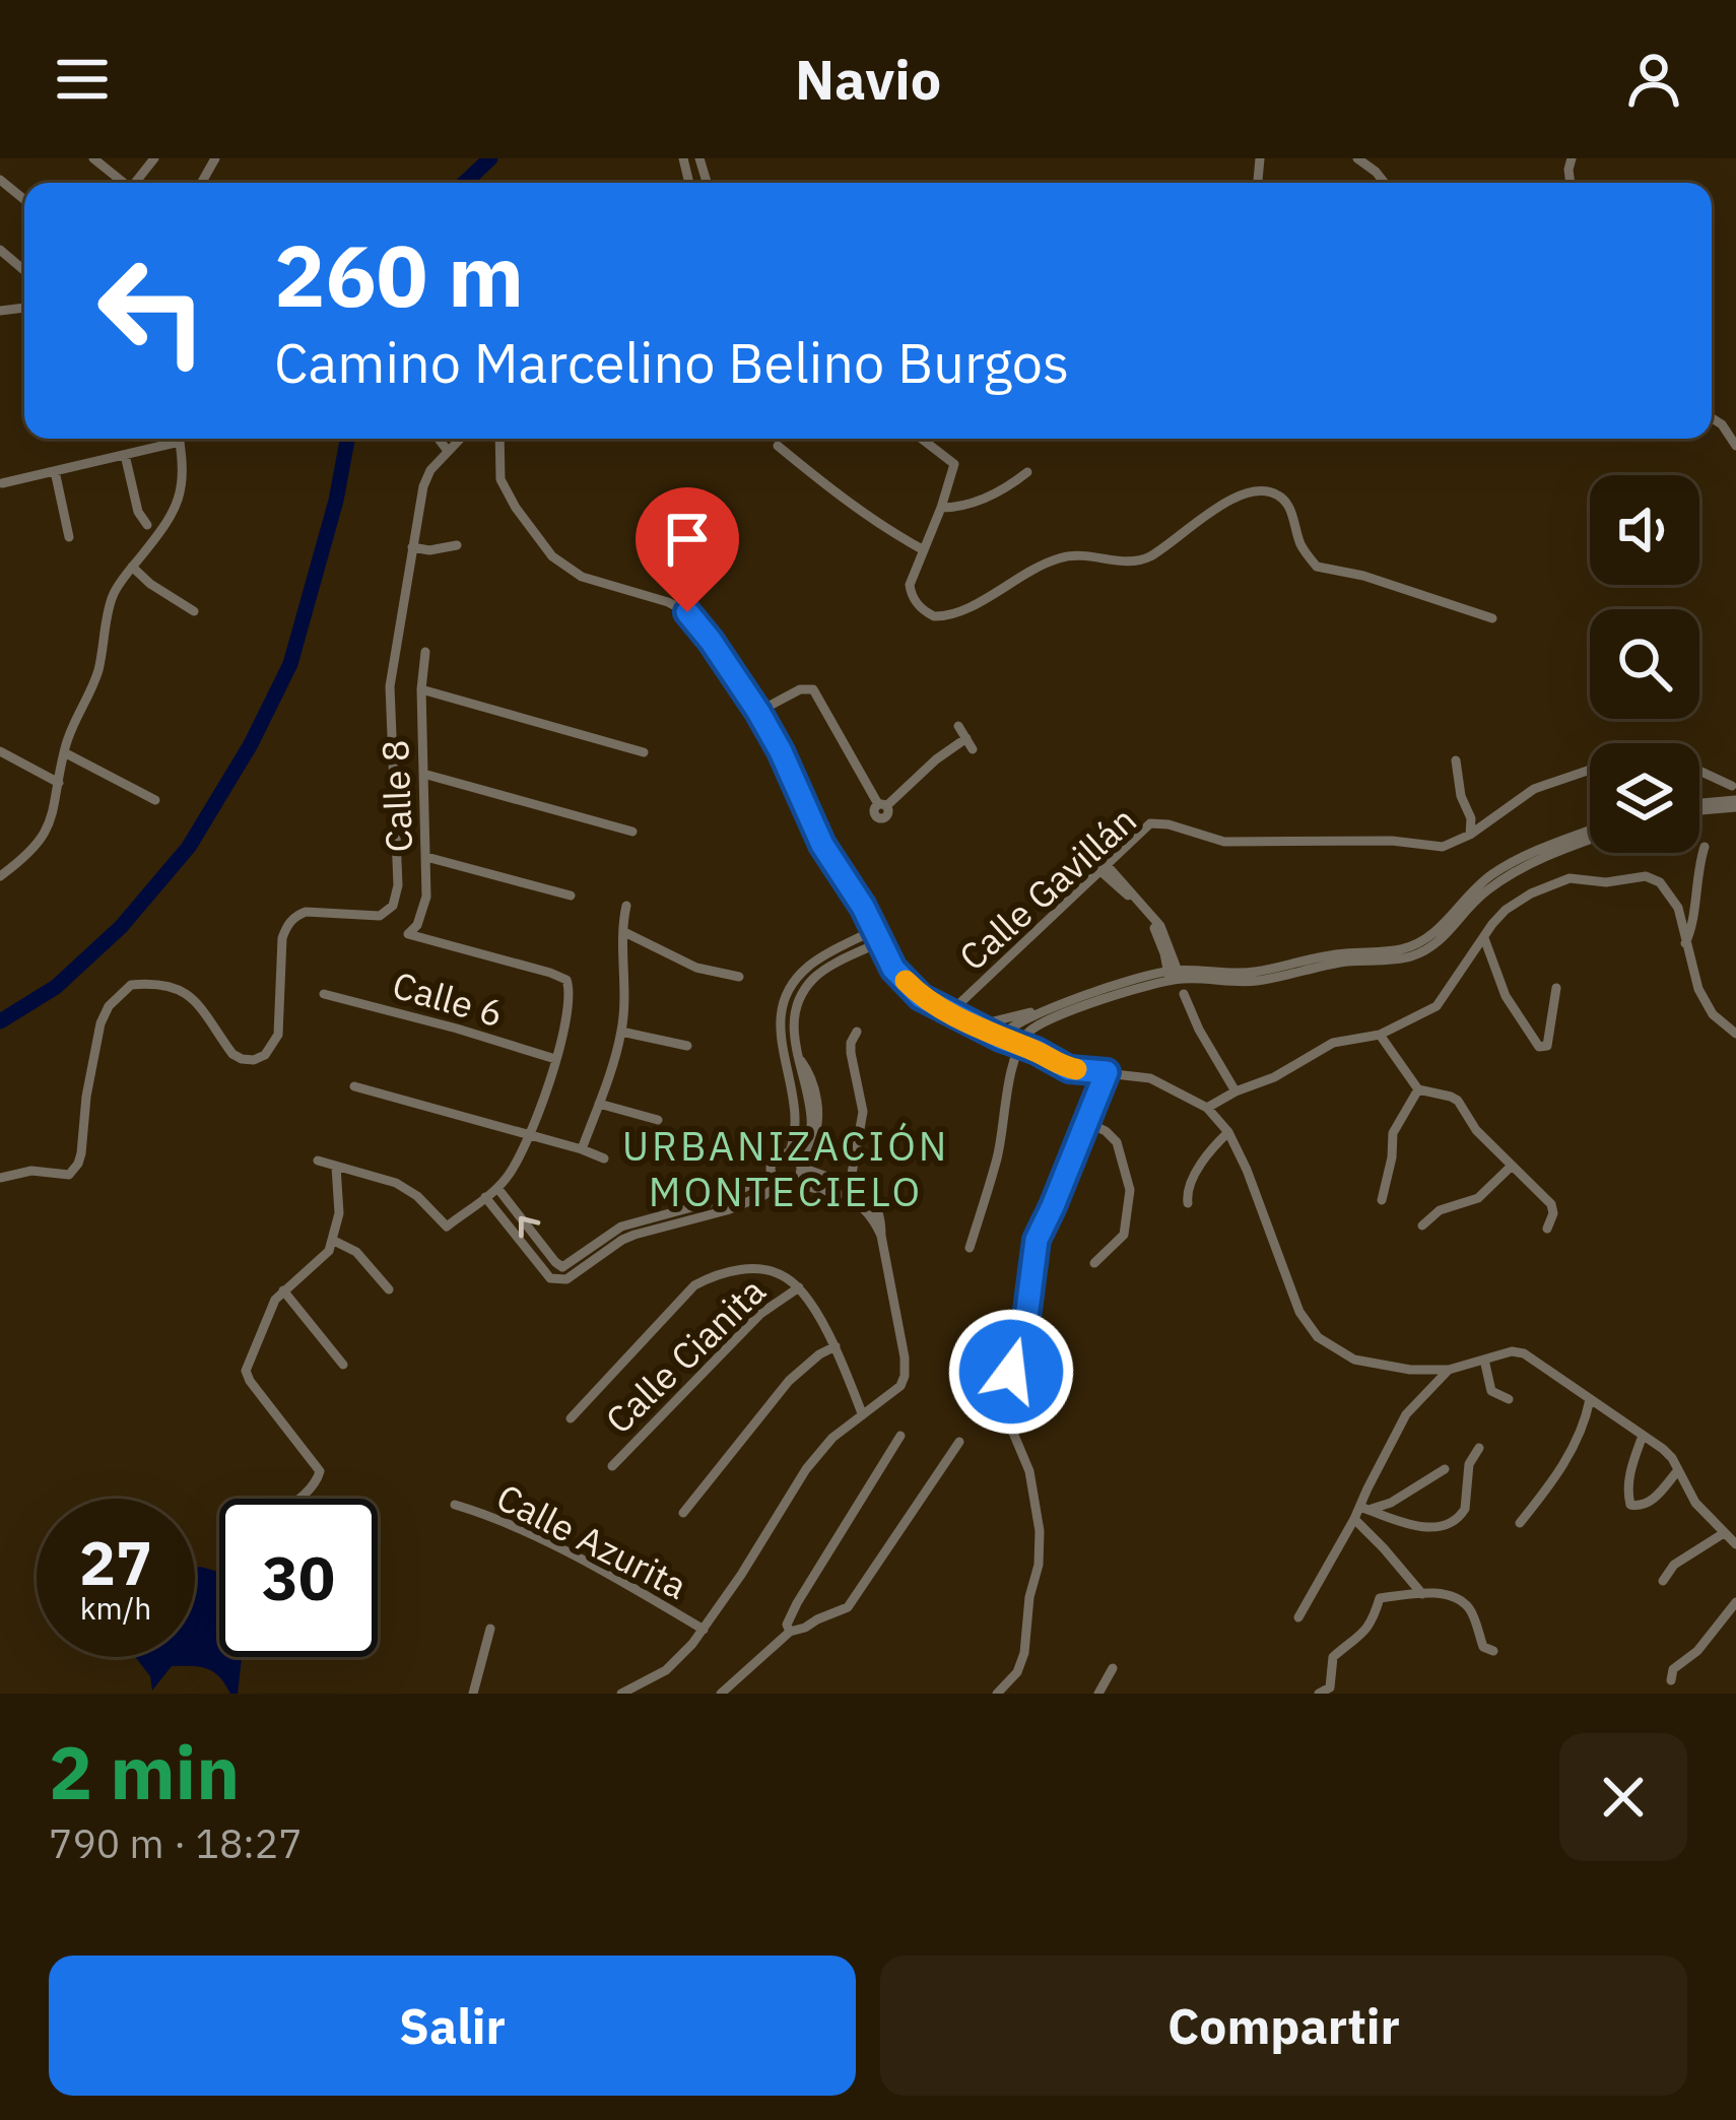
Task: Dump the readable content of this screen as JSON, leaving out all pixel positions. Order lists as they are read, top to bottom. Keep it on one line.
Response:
{"streets":{"street":["Calle 8","Calle Gavillán","Calle 6","Calle Cianita","Calle Azurita"]},"crossings":[["Calle 8","Calle 6"]],"districts":["URBANIZACIÓN MONTECIELO"],"page":{"header":"Navio","turn":["260 m","Camino Marcelino Belino Burgos"],"speed":"27 km/h","limit":"30","heading":["2 min","790 m · 18:27"],"buttons":["Salir","Compartir"]}}
